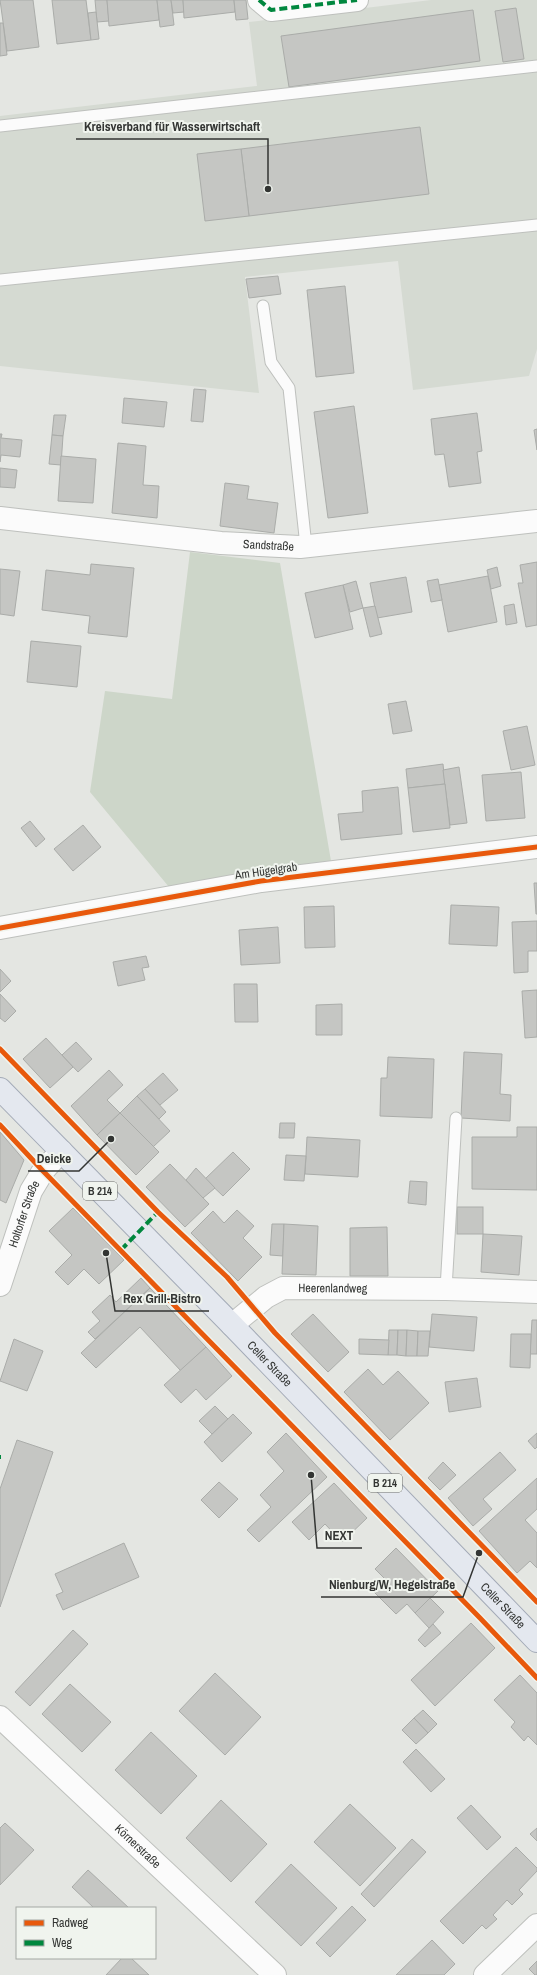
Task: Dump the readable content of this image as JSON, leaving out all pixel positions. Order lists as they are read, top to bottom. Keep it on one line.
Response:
{"streets":{"main road":["B 214","Celler Straße"],"street":["Sandstraße","Am Hügelgrab","Holtorfer Straße","Heerenlandweg","Körnerstraße"]},"crossings":[["Holtorfer Straße","Celler Straße"],["Heerenlandweg","Celler Straße"]],"places":["Kreisverband für Wasserwirtschaft","Deicke","Rex Grill-Bistro","NEXT","Nienburg/W, Hegelstraße"],"legend":["Radweg","Weg"]}
